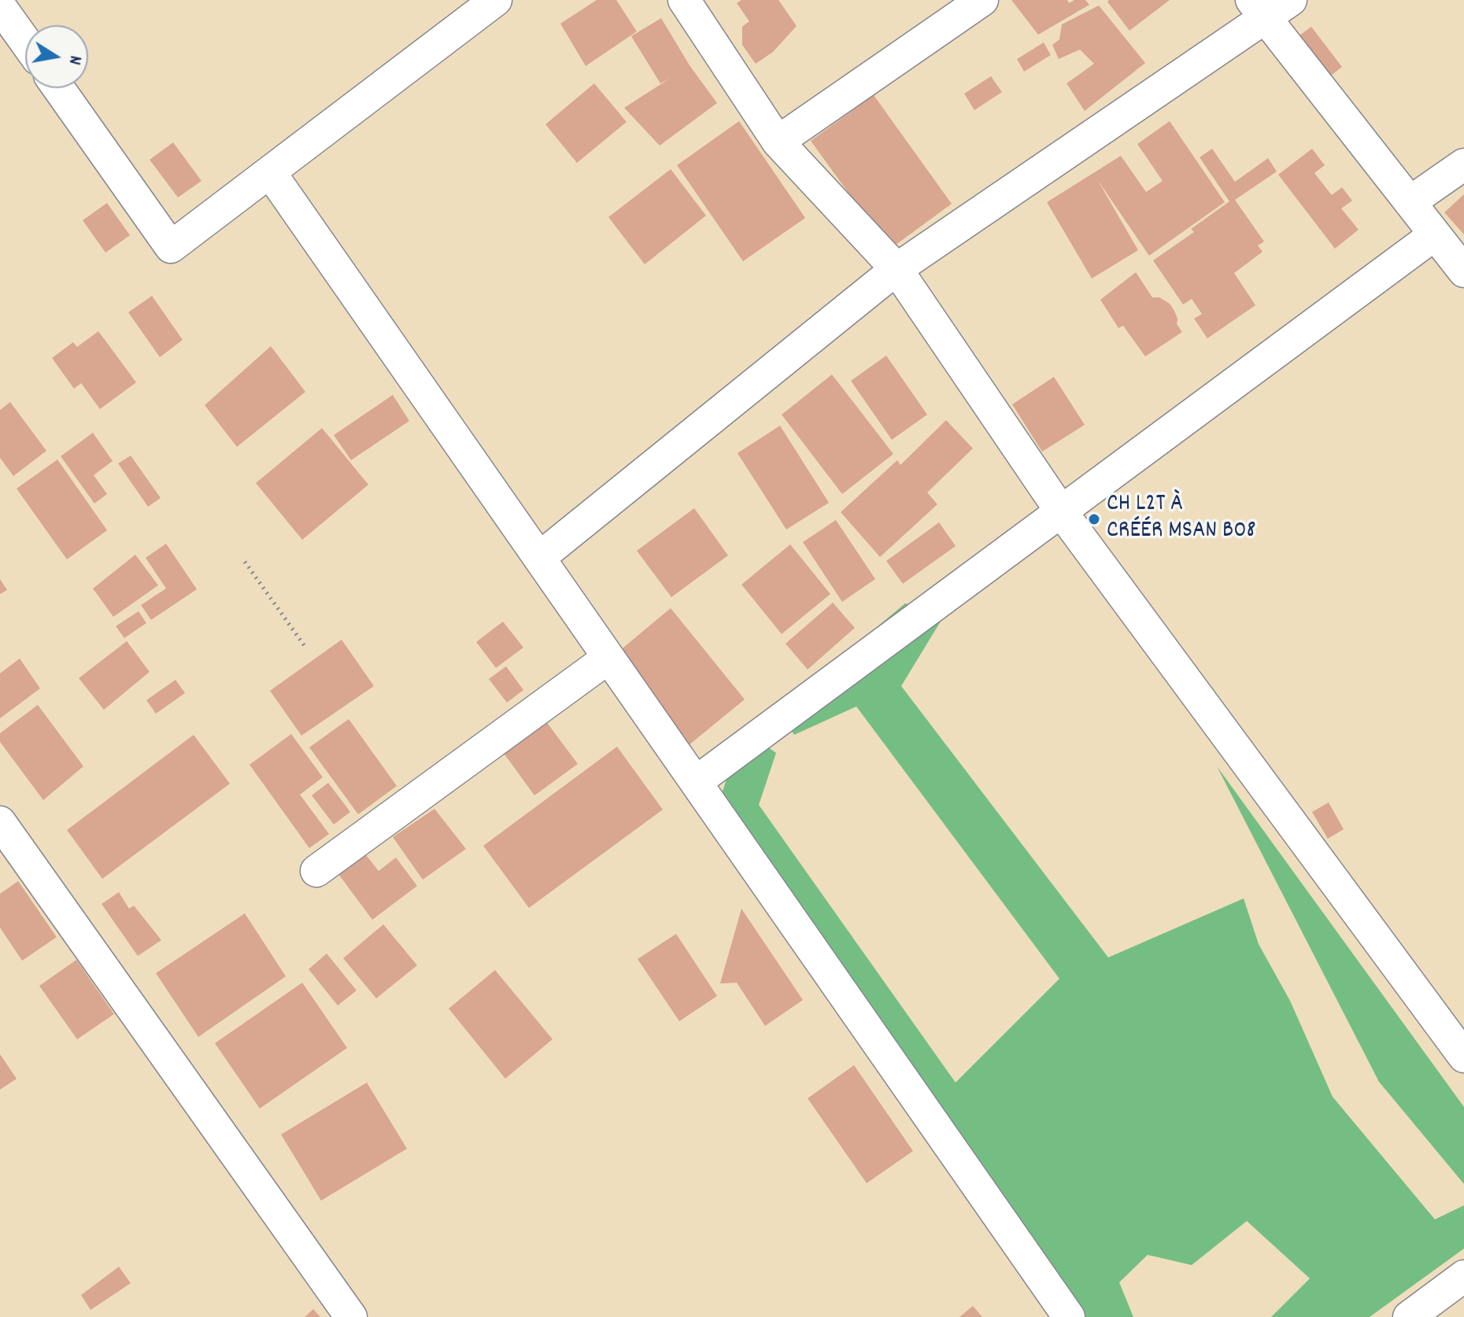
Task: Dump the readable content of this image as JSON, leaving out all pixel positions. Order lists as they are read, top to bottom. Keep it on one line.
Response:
{"places":["CH L2T À CRÉÉR MSAN B08"],"north":"right"}
